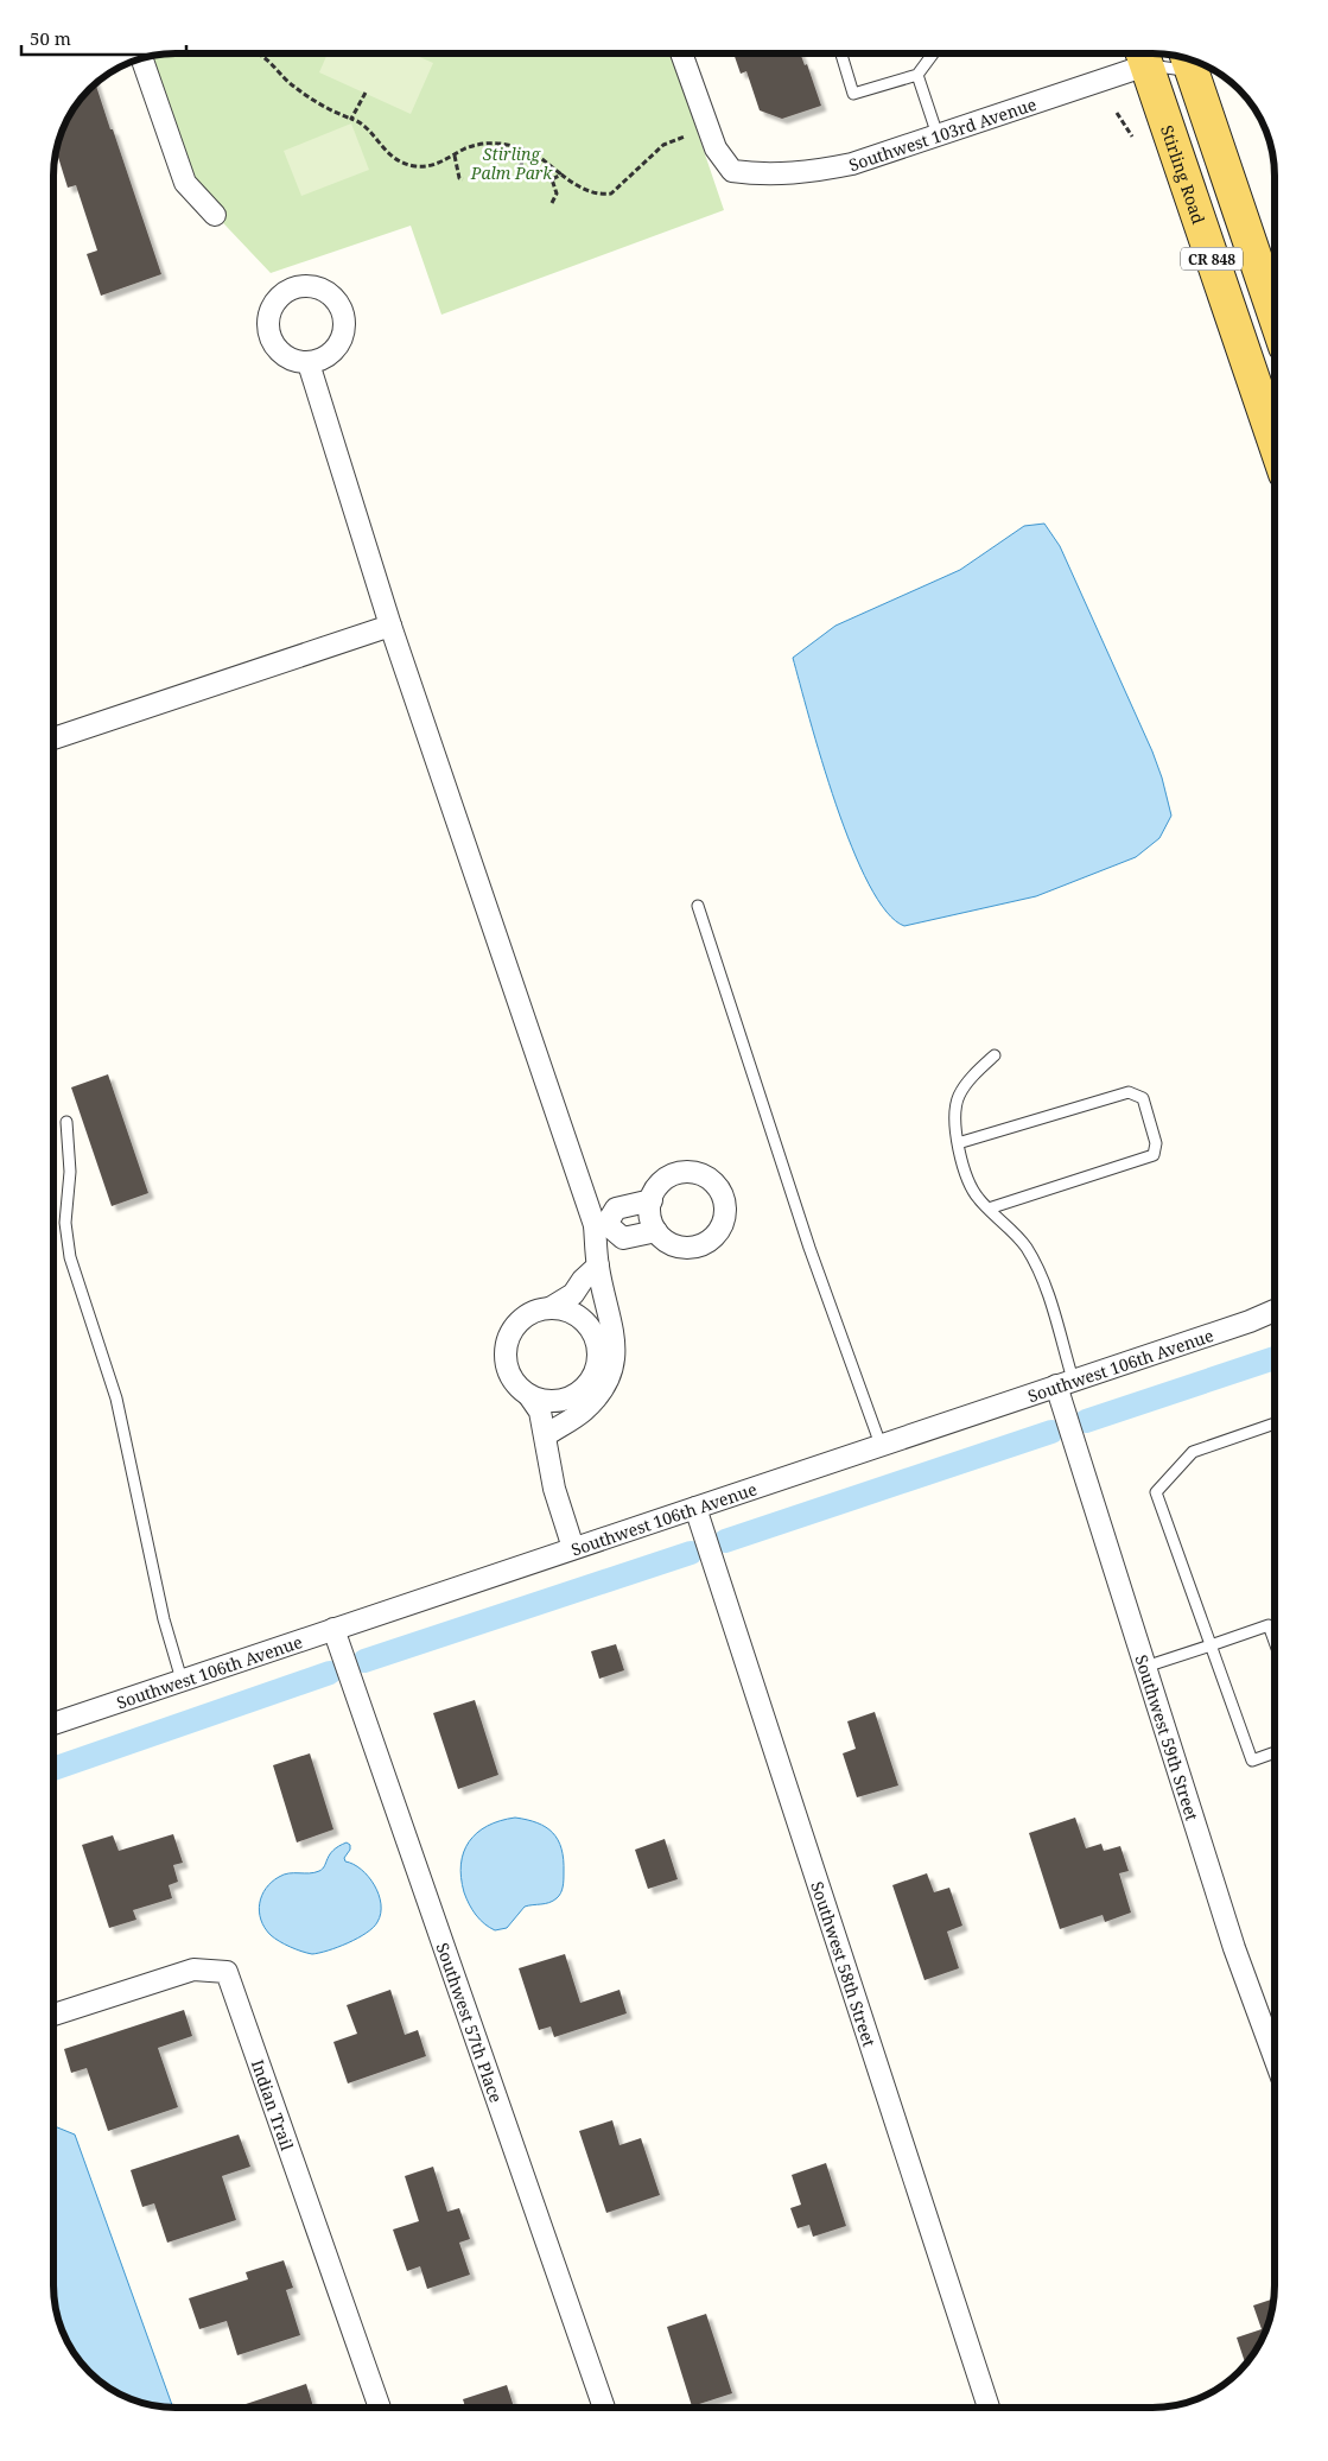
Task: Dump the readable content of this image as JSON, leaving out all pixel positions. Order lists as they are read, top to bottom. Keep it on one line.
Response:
{"streets":{"main road":["Stirling Road","CR 848"],"street":["Southwest 103rd Avenue","Southwest 106th Avenue","Southwest 59th Street","Southwest 58th Street","Southwest 57th Place","Indian Trail"]},"crossings":[["Southwest 106th Avenue","Southwest 59th Street"],["Southwest 106th Avenue","Southwest 58th Street"],["Southwest 106th Avenue","Southwest 57th Place"]],"parks":["Stirling Palm Park"],"scale_bar":"50 m"}
